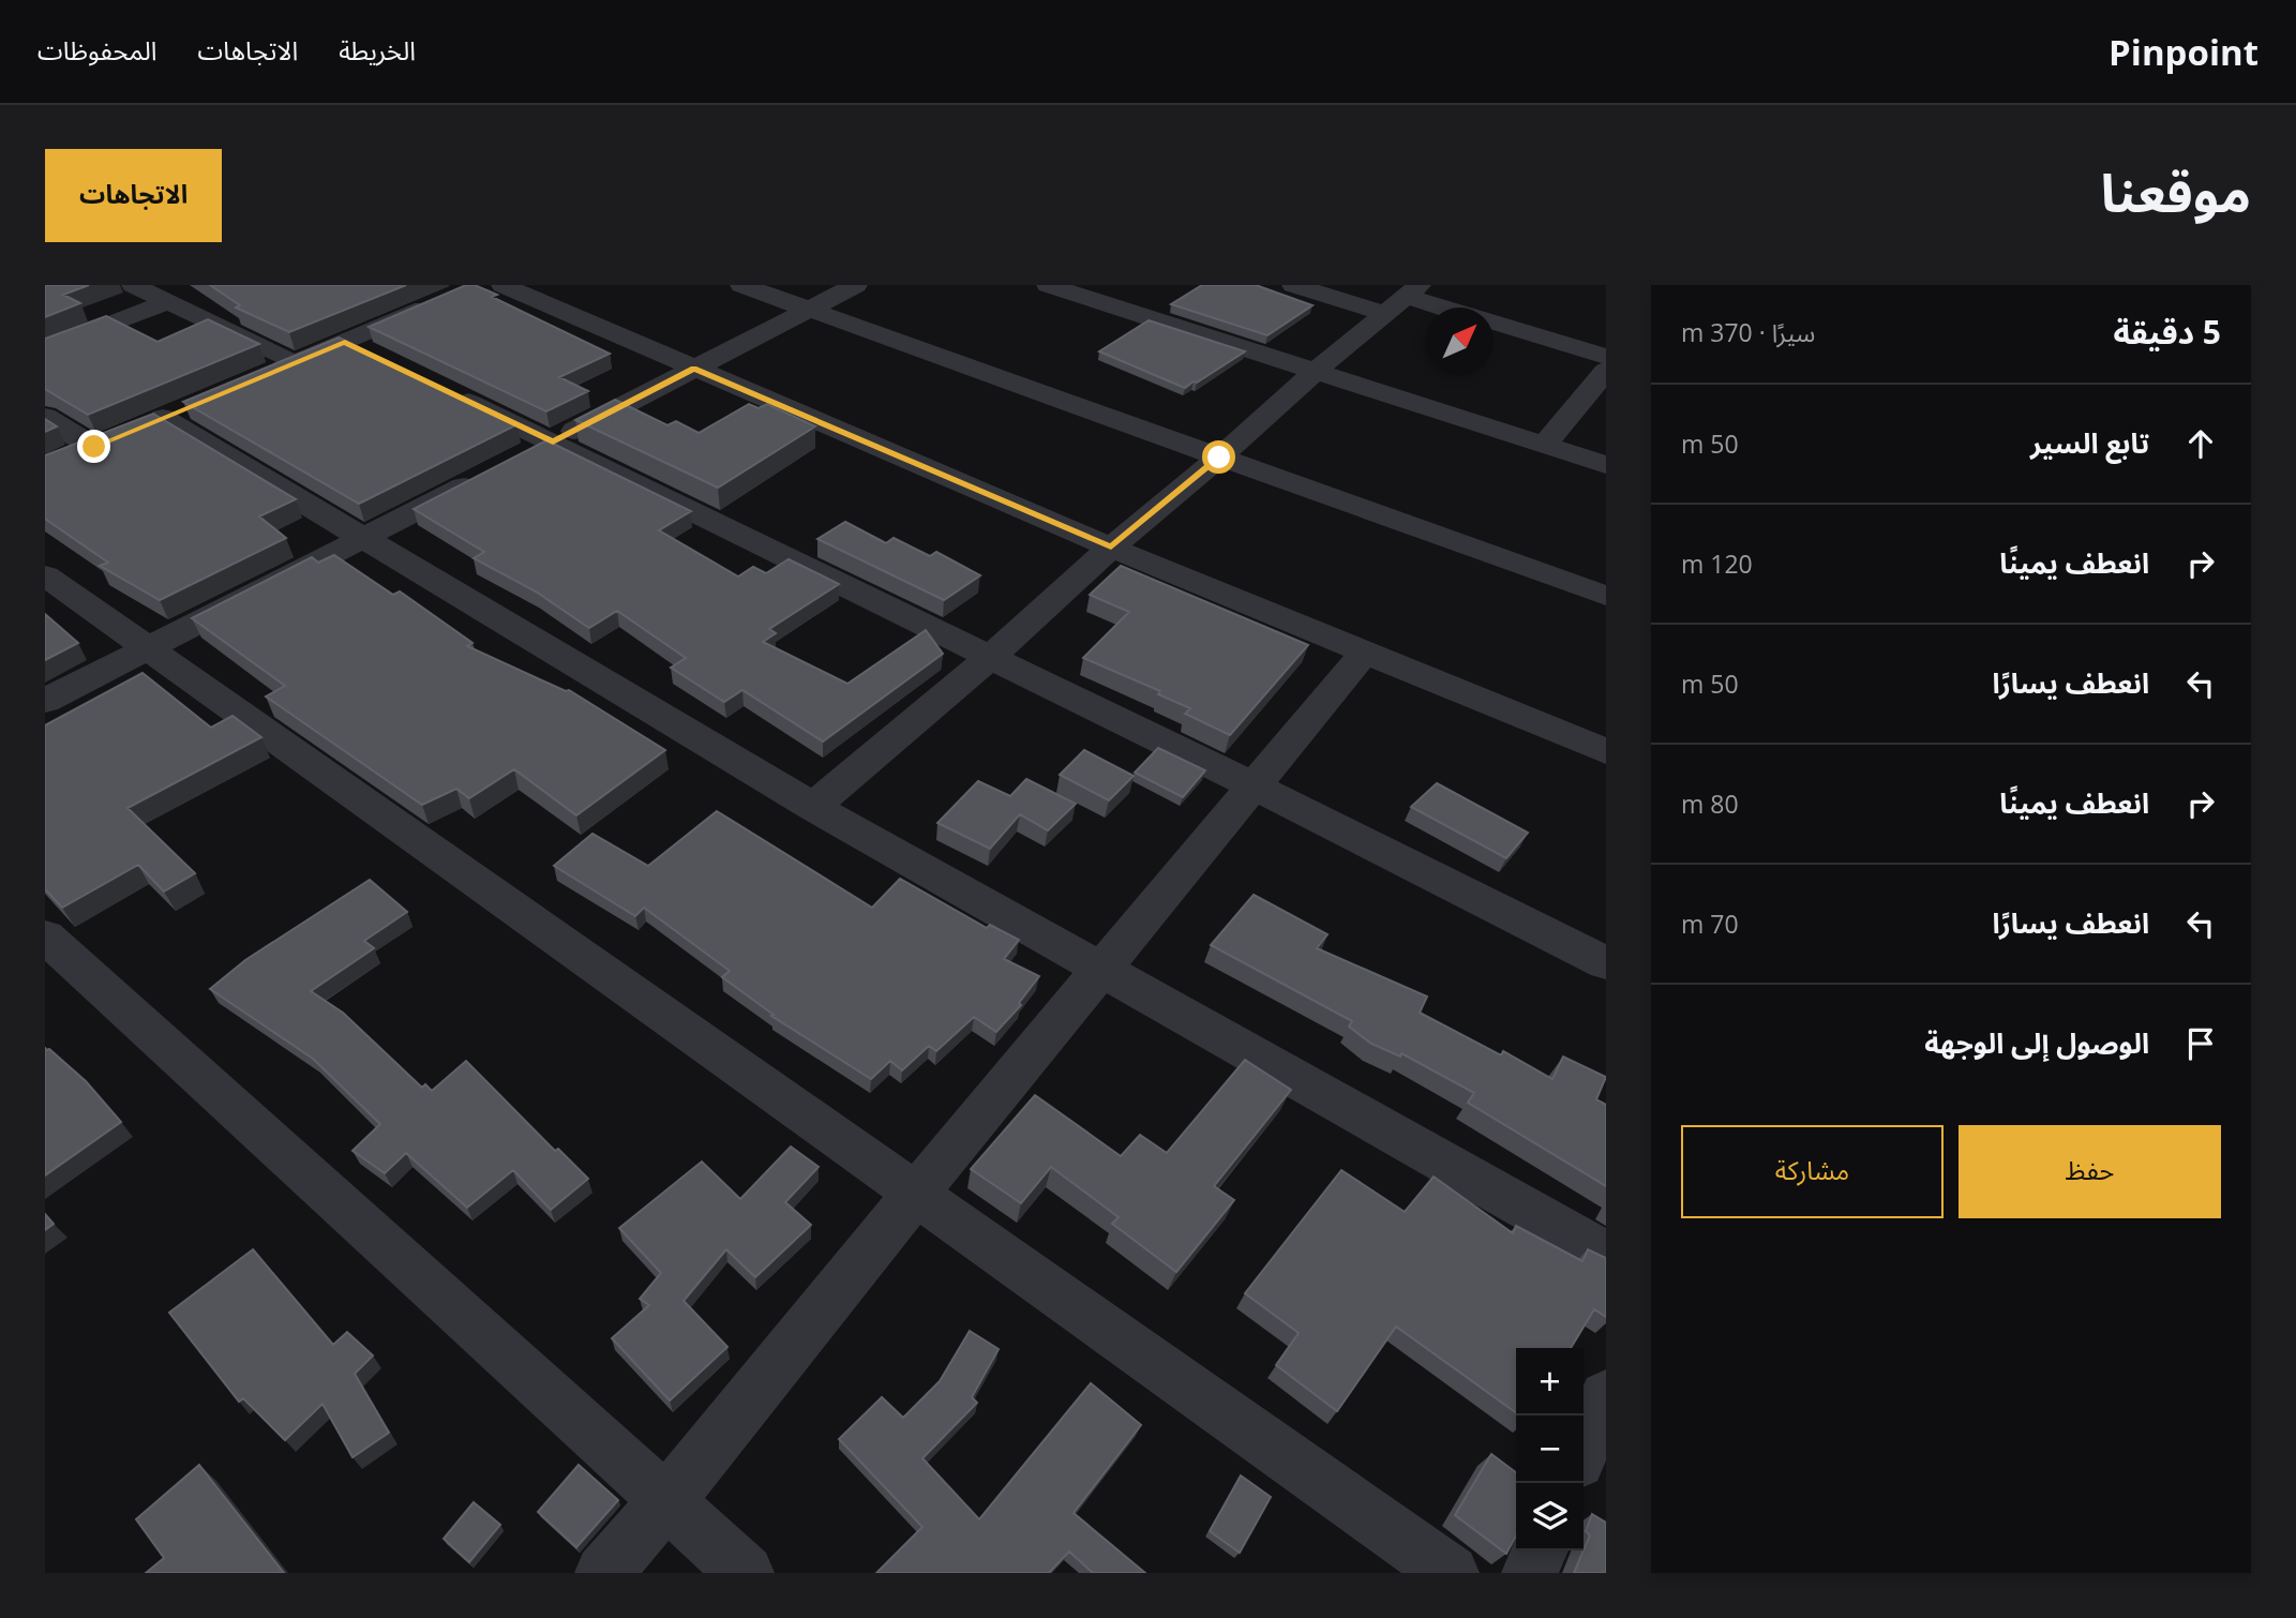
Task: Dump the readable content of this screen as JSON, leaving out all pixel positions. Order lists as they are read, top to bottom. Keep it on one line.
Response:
{"north":"top right","page":{"header":"Pinpoint","nav":["الخريطة","الاتجاهات","المحفوظات"],"title":"موقعنا","buttons":["الاتجاهات",["حفظ","مشاركة"]],"heading":["5 دقيقة","سيرًا · 370 m"],"list":[["تابع السير","50 m"],["انعطف يمينًا","120 m"],["انعطف يسارًا","50 m"],["انعطف يمينًا","80 m"],["انعطف يسارًا","70 m"],"الوصول إلى الوجهة"],"map_buttons":["+","−"]}}
